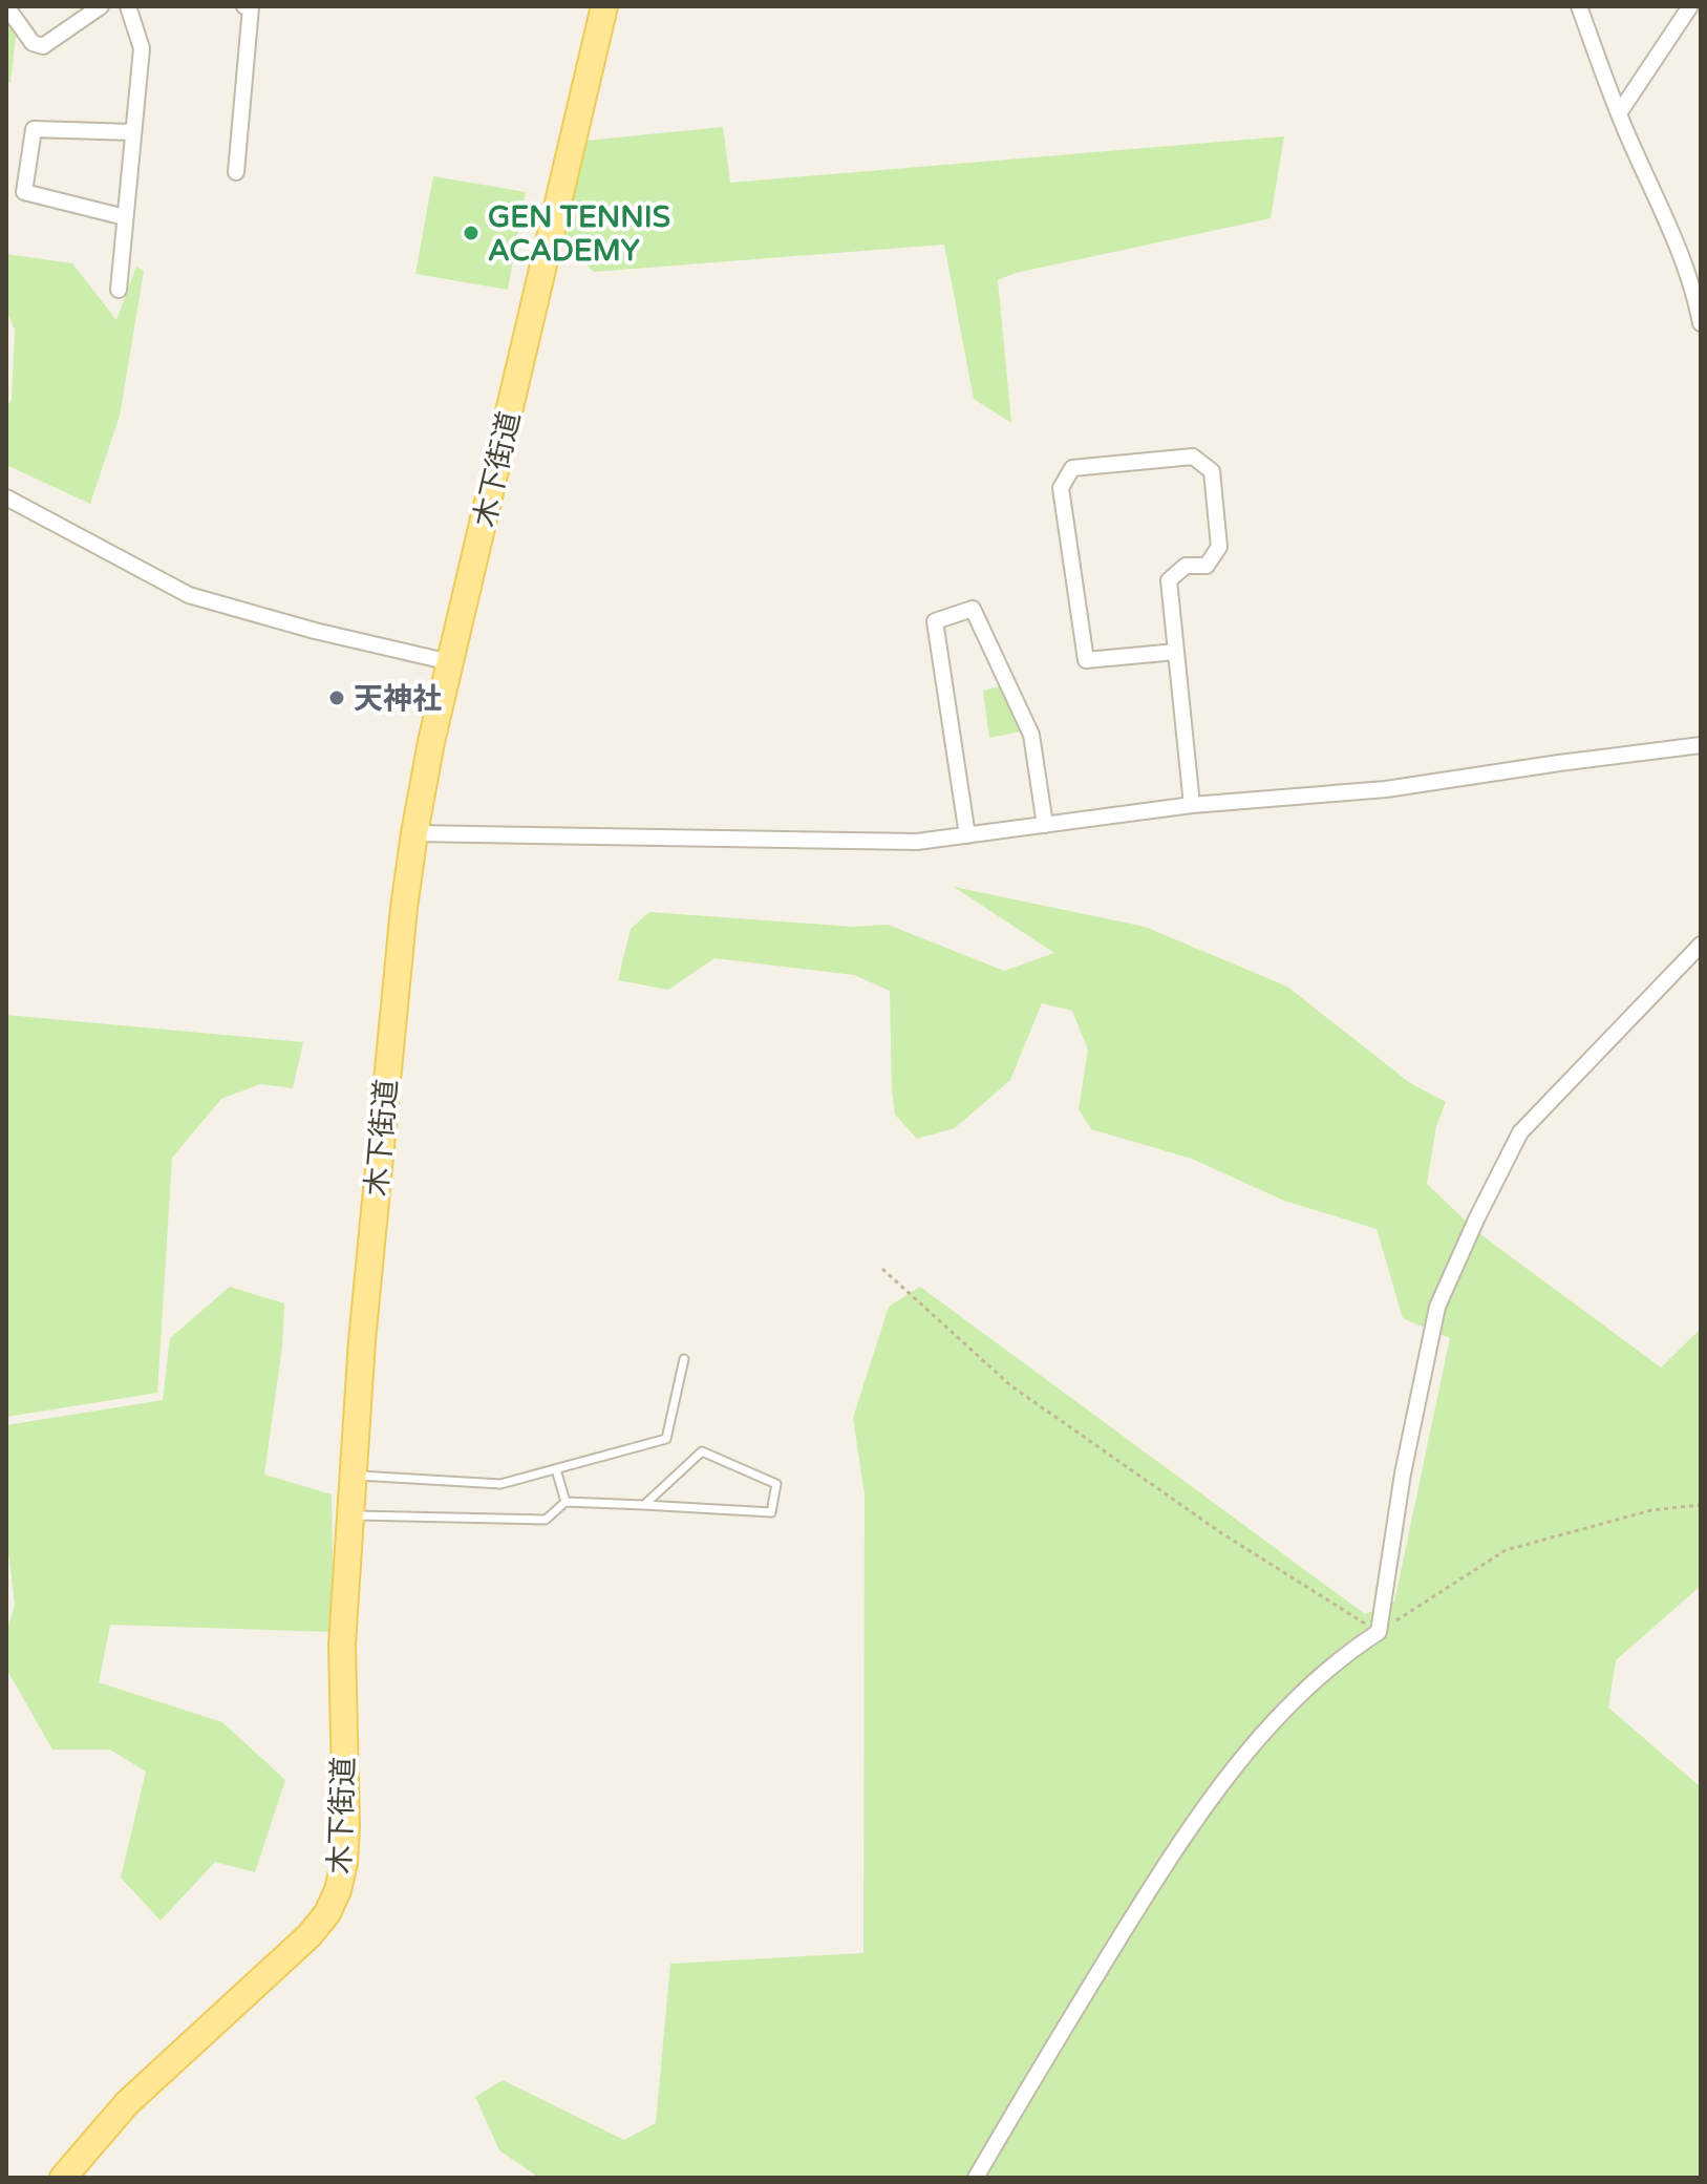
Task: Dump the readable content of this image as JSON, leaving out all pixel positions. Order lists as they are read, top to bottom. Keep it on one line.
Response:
{"streets":{"main road":["木下街道"]},"places":["GEN TENNIS ACADEMY","天神社"]}
